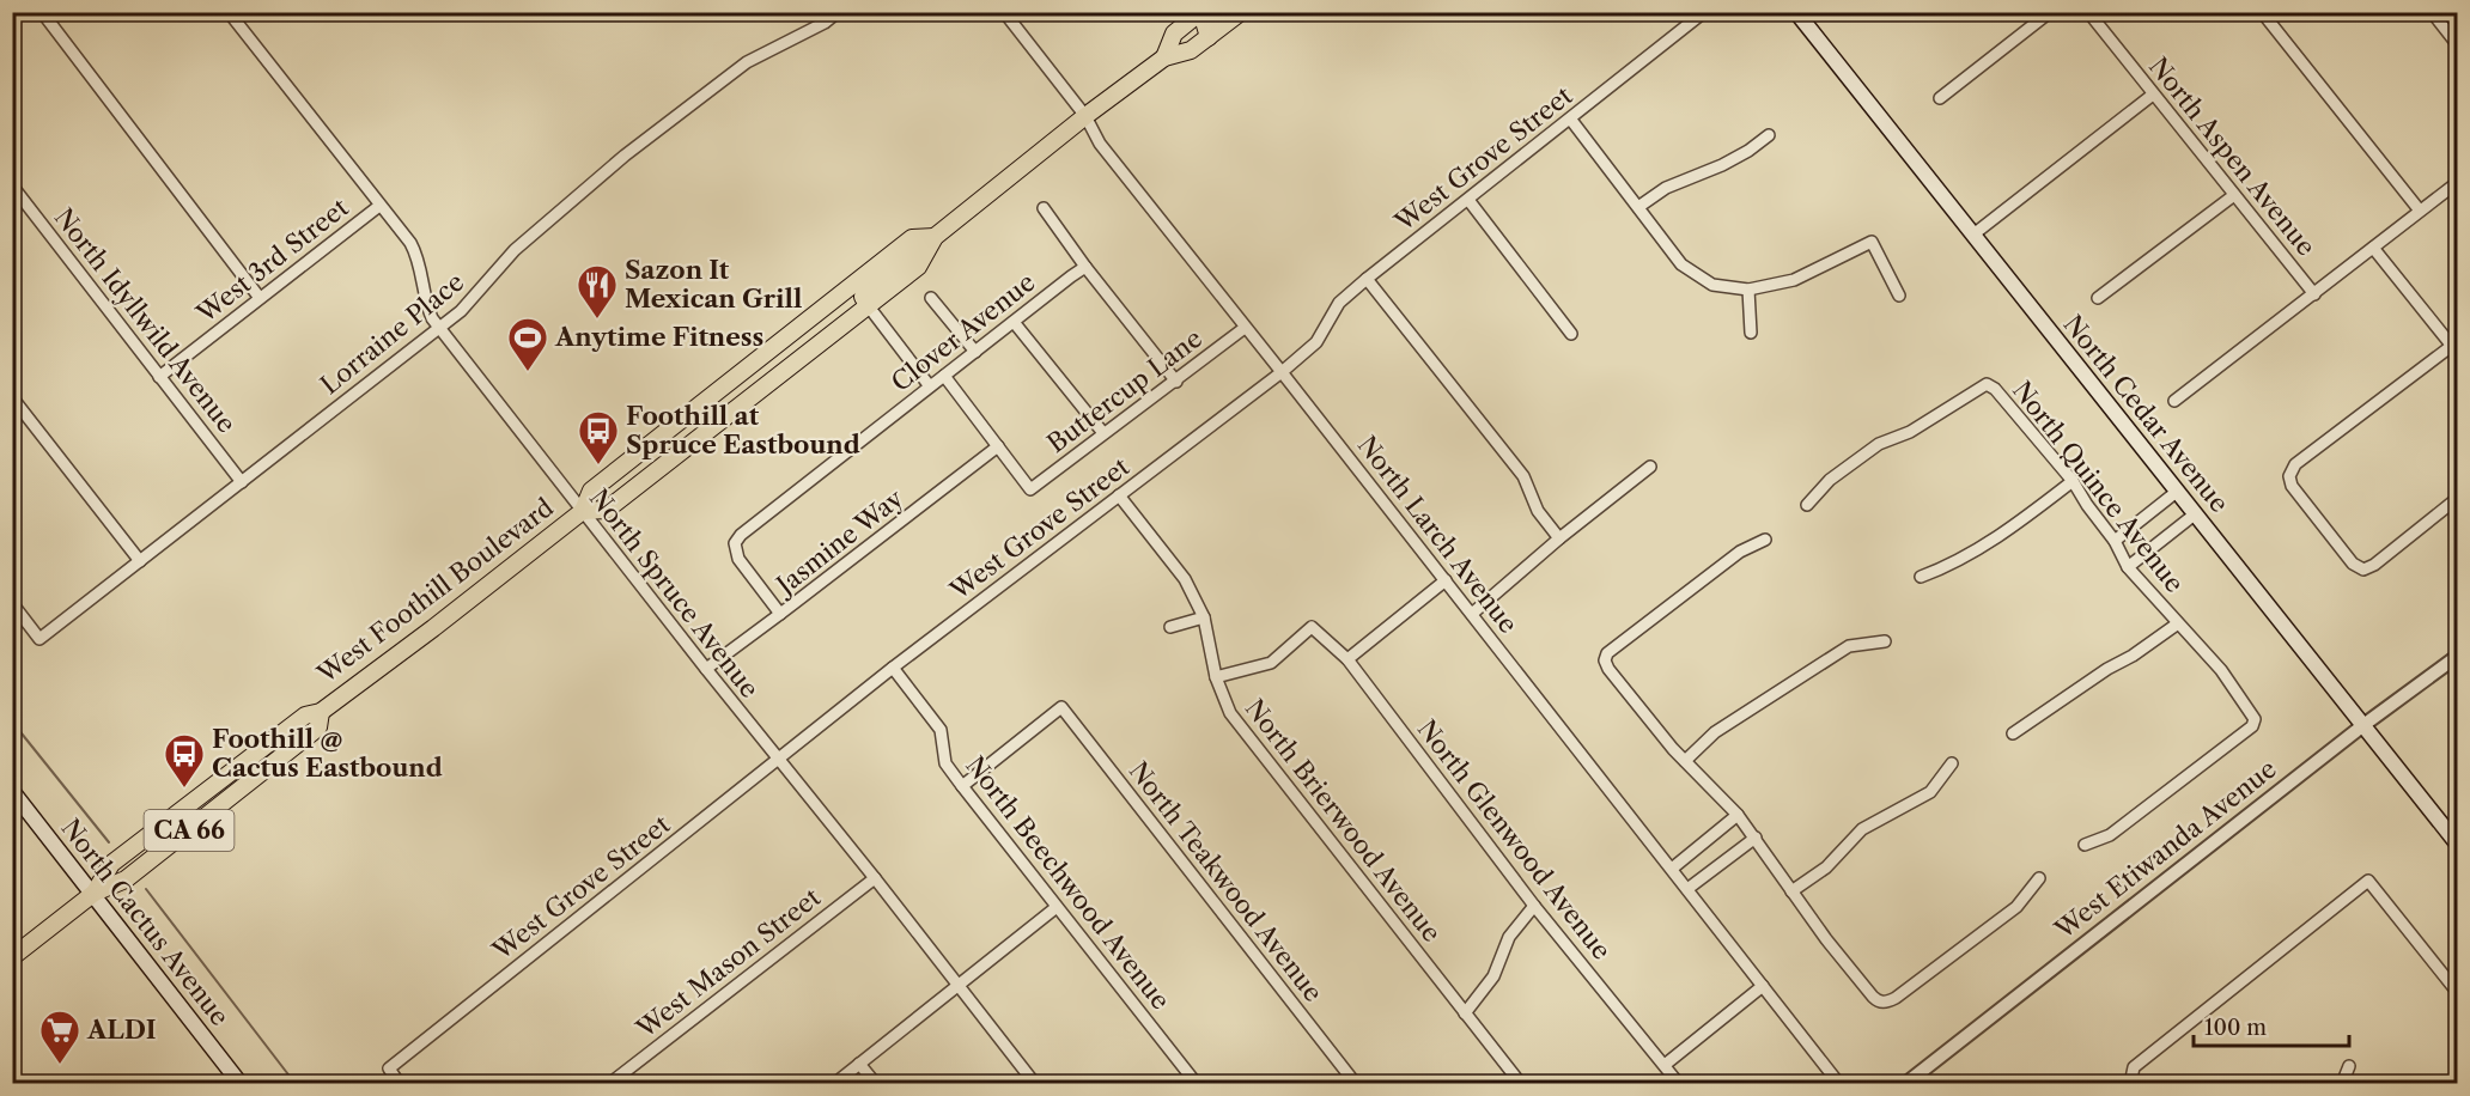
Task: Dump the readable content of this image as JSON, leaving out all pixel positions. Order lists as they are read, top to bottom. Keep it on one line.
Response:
{"streets":{"main road":["North Cedar Avenue","West Foothill Boulevard","CA 66","North Cactus Avenue"],"street":["North Aspen Avenue","West Grove Street","West 3rd Street","North Idyllwild Avenue","Clover Avenue","Lorraine Place","Buttercup Lane","North Quince Avenue","North Larch Avenue","Jasmine Way","North Spruce Avenue","North Brierwood Avenue","North Glenwood Avenue","West Etiwanda Avenue","North Teakwood Avenue","North Beechwood Avenue","West Mason Street"]},"crossings":[["West Grove Street","North Larch Avenue"],["West Grove Street","North Spruce Avenue"],["West Grove Street","North Brierwood Avenue"],["West Grove Street","North Beechwood Avenue"],["West 3rd Street","North Idyllwild Avenue"],["West 3rd Street","North Spruce Avenue"],["North Idyllwild Avenue","Lorraine Place"],["Clover Avenue","Jasmine Way"],["Lorraine Place","North Spruce Avenue"],["Buttercup Lane","North Larch Avenue"],["Buttercup Lane","Jasmine Way"],["North Cedar Avenue","West Etiwanda Avenue"],["North Larch Avenue","West Foothill Boulevard"],["Jasmine Way","North Spruce Avenue"],["West Foothill Boulevard","North Spruce Avenue"],["West Foothill Boulevard","North Cactus Avenue"],["North Spruce Avenue","West Mason Street"],["North Brierwood Avenue","North Glenwood Avenue"],["North Teakwood Avenue","North Beechwood Avenue"]],"places":{"restaurant":["Sazon It Mexican Grill"],"sports":["Anytime Fitness"],"bus stop":["Foothill at Spruce Eastbound","Foothill @ Cactus Eastbound"],"supermarket":["ALDI"]},"scale_bar":"100 m"}
